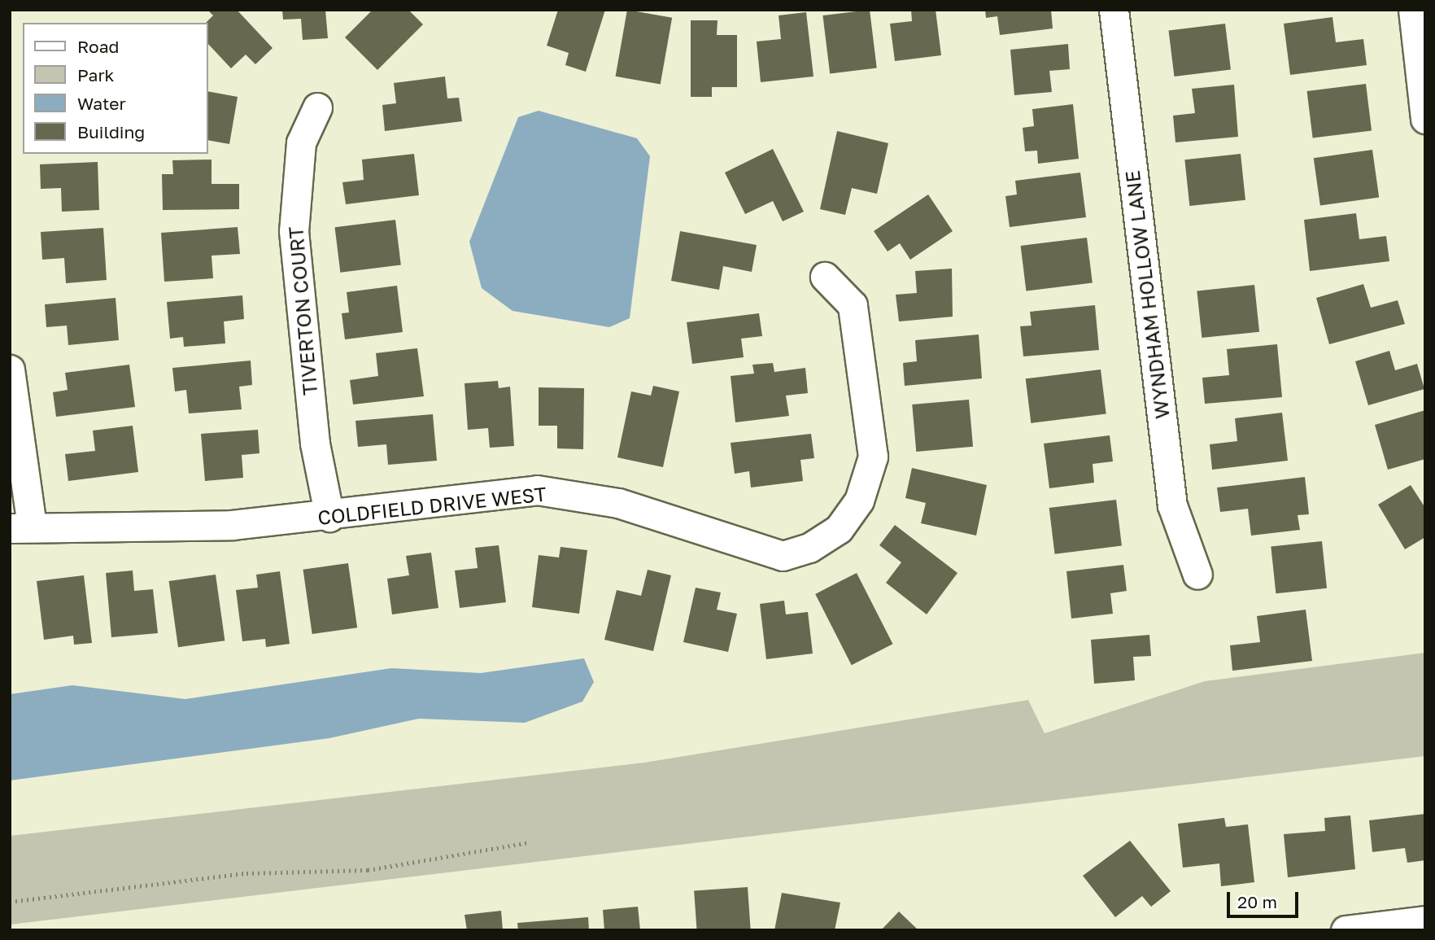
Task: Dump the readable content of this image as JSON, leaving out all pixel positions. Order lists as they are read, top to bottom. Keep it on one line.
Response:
{"streets":{"street":["WYNDHAM HOLLOW LANE","TIVERTON COURT","COLDFIELD DRIVE WEST"]},"crossings":[["TIVERTON COURT","COLDFIELD DRIVE WEST"]],"legend":["Road","Park","Water","Building"],"scale_bar":"20 m"}
